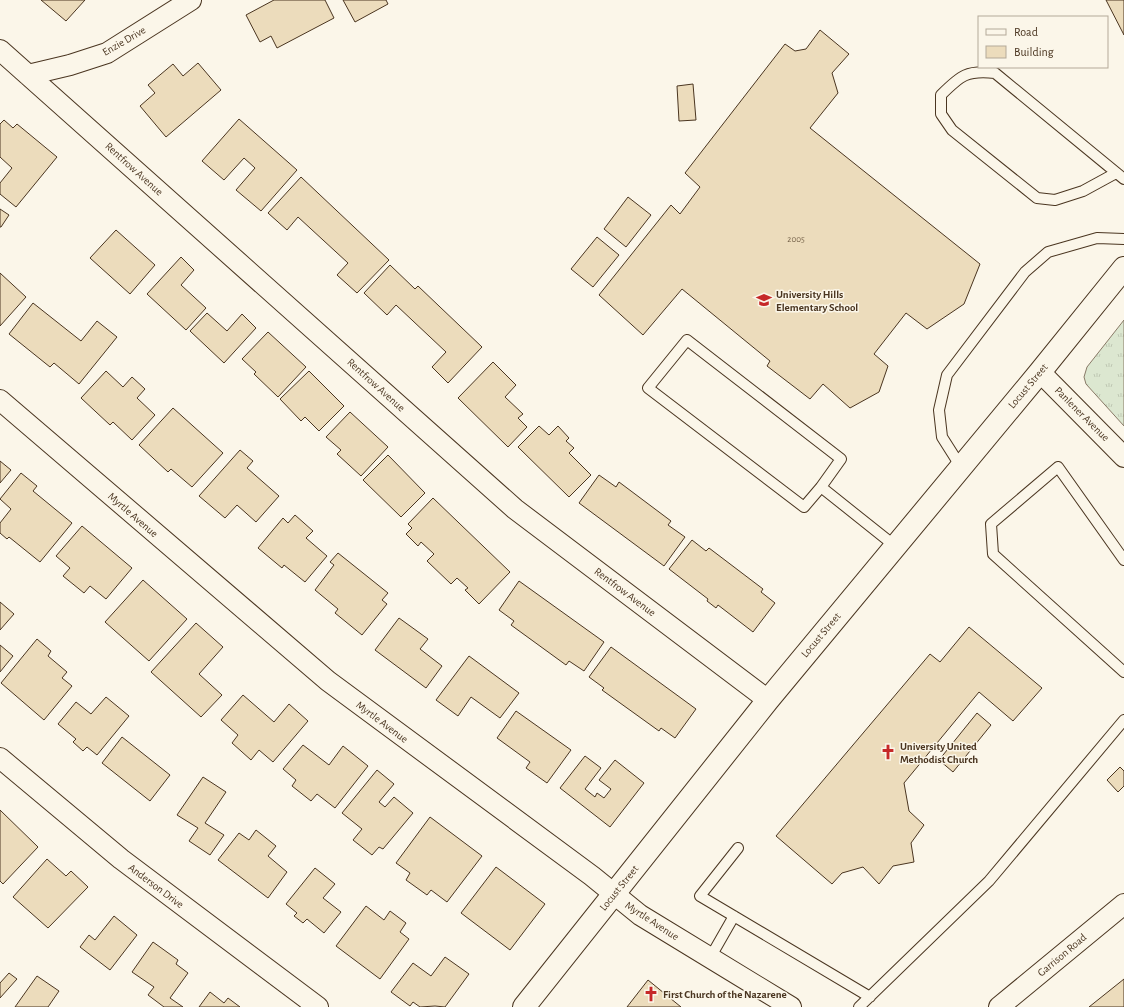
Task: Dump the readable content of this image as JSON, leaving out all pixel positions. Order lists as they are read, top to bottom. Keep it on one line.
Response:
{"streets":{"street":["Enzie Drive","Rentfrow Avenue","Locust Street","Panlener Avenue","Myrtle Avenue","Anderson Drive","Garrison Road"]},"crossings":[["Enzie Drive","Rentfrow Avenue"],["Rentfrow Avenue","Locust Street"],["Locust Street","Panlener Avenue"],["Locust Street","Myrtle Avenue"]],"places":{"school or university":["University Hills Elementary School"],"church":["University United Methodist Church","First Church of the Nazarene"]},"house_numbers":["2005"],"legend":["Road","Building"]}
